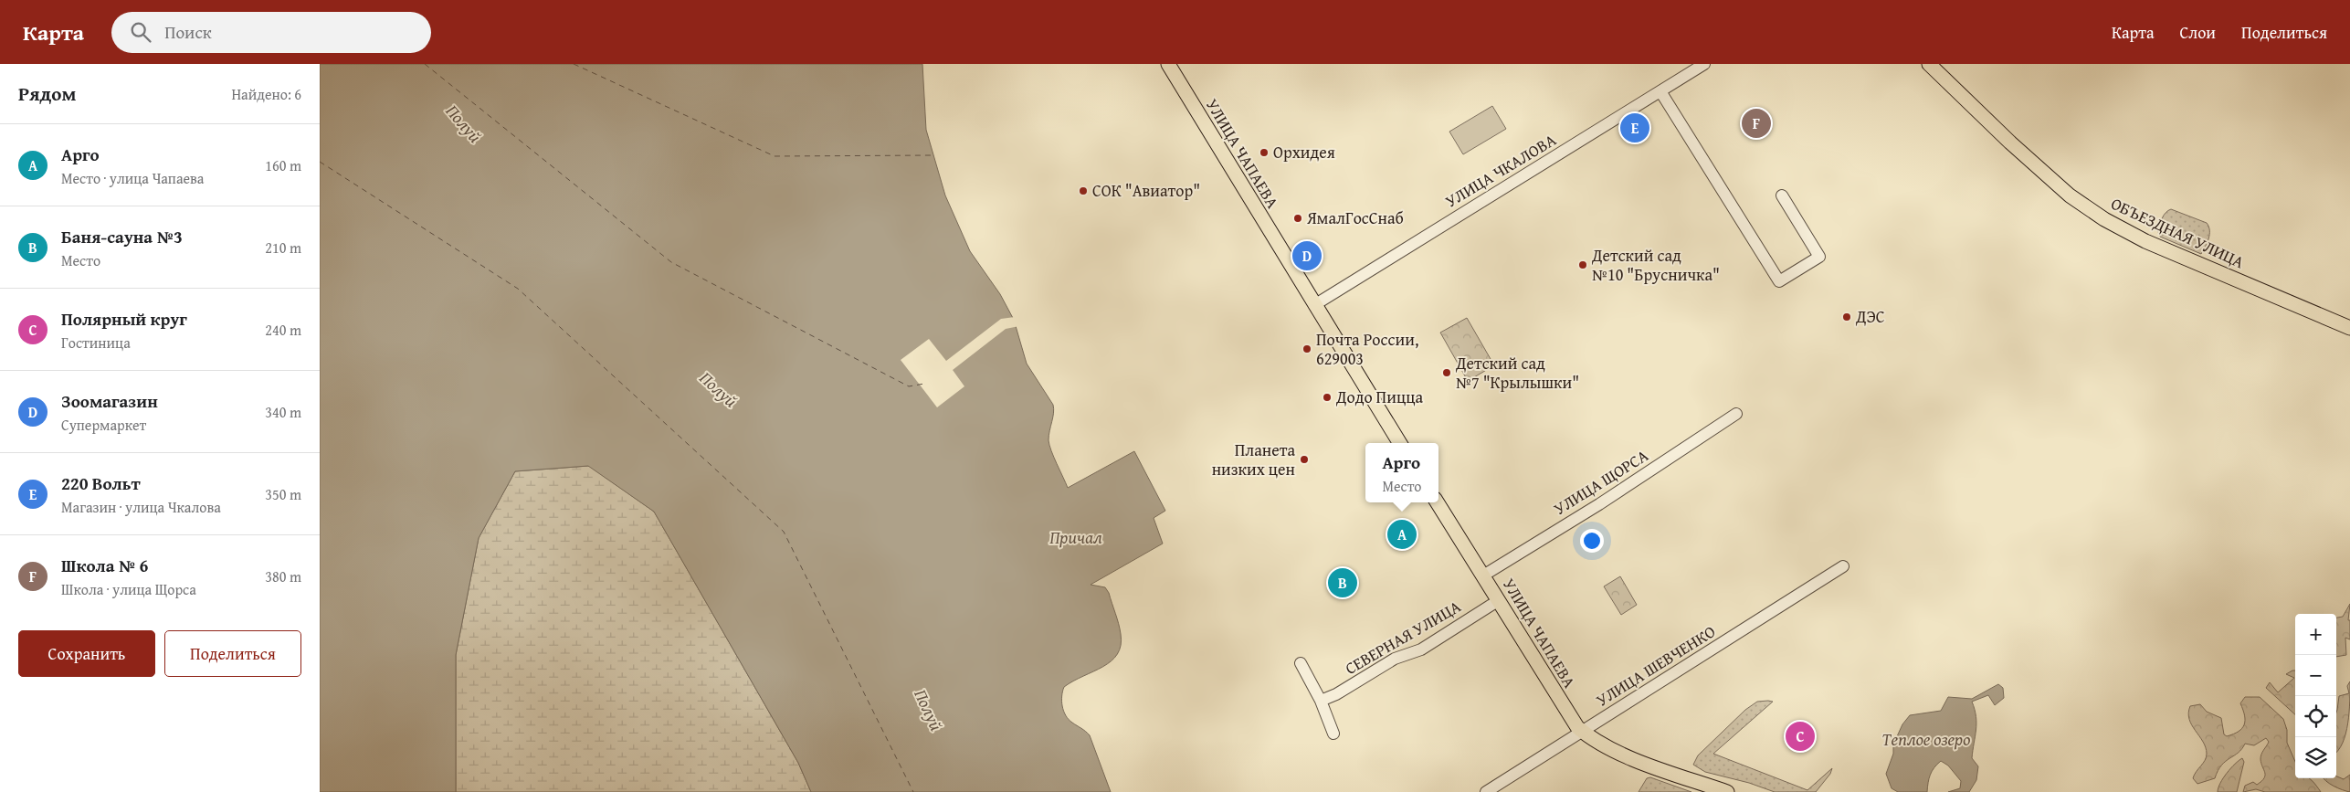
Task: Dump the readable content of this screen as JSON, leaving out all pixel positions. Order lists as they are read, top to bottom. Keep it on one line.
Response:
{"streets":{"main road":["УЛИЦА ЧАПАЕВА","ОБЪЕЗДНАЯ УЛИЦА"],"street":["УЛИЦА ЧКАЛОВА","УЛИЦА ЩОРСА","СЕВЕРНАЯ УЛИЦА","УЛИЦА ШЕВЧЕНКО"]},"crossings":[["УЛИЦА ЧАПАЕВА","УЛИЦА ЧКАЛОВА"],["УЛИЦА ЧАПАЕВА","УЛИЦА ЩОРСА"],["УЛИЦА ЧАПАЕВА","СЕВЕРНАЯ УЛИЦА"],["УЛИЦА ЧАПАЕВА","УЛИЦА ШЕВЧЕНКО"]],"water":["Полуй","Причал","Теплое озеро"],"places":["Орхидея","СОК \"Авиатор\"","ЯмалГосСнаб","Детский сад №10 \"Брусничка\"","ДЭС","Почта России, 629003","Детский сад №7 \"Крылышки\"","Додо Пицца","Планета низких цен"],"page":{"header":"Карта","search":"Поиск","nav":["Карта","Слои","Поделиться"],"heading":["Рядом","Найдено: 6"],"pins":["F","E","D","A","B","C"],"list":[{"mark":"A","name":"Арго","note":"Место · улица Чапаева","value":"160 m"},{"mark":"B","name":"Баня-сауна №3","note":"Место","value":"210 m"},{"mark":"C","name":"Полярный круг","note":"Гостиница","value":"240 m"},{"mark":"D","name":"Зоомагазин","note":"Супермаркет","value":"340 m"},{"mark":"E","name":"220 Вольт","note":"Магазин · улица Чкалова","value":"350 m"},{"mark":"F","name":"Школа № 6","note":"Школа · улица Щорса","value":"380 m"}],"popup":["Арго","Место"],"map_buttons":["+","−"],"buttons":["Сохранить","Поделиться"]}}
